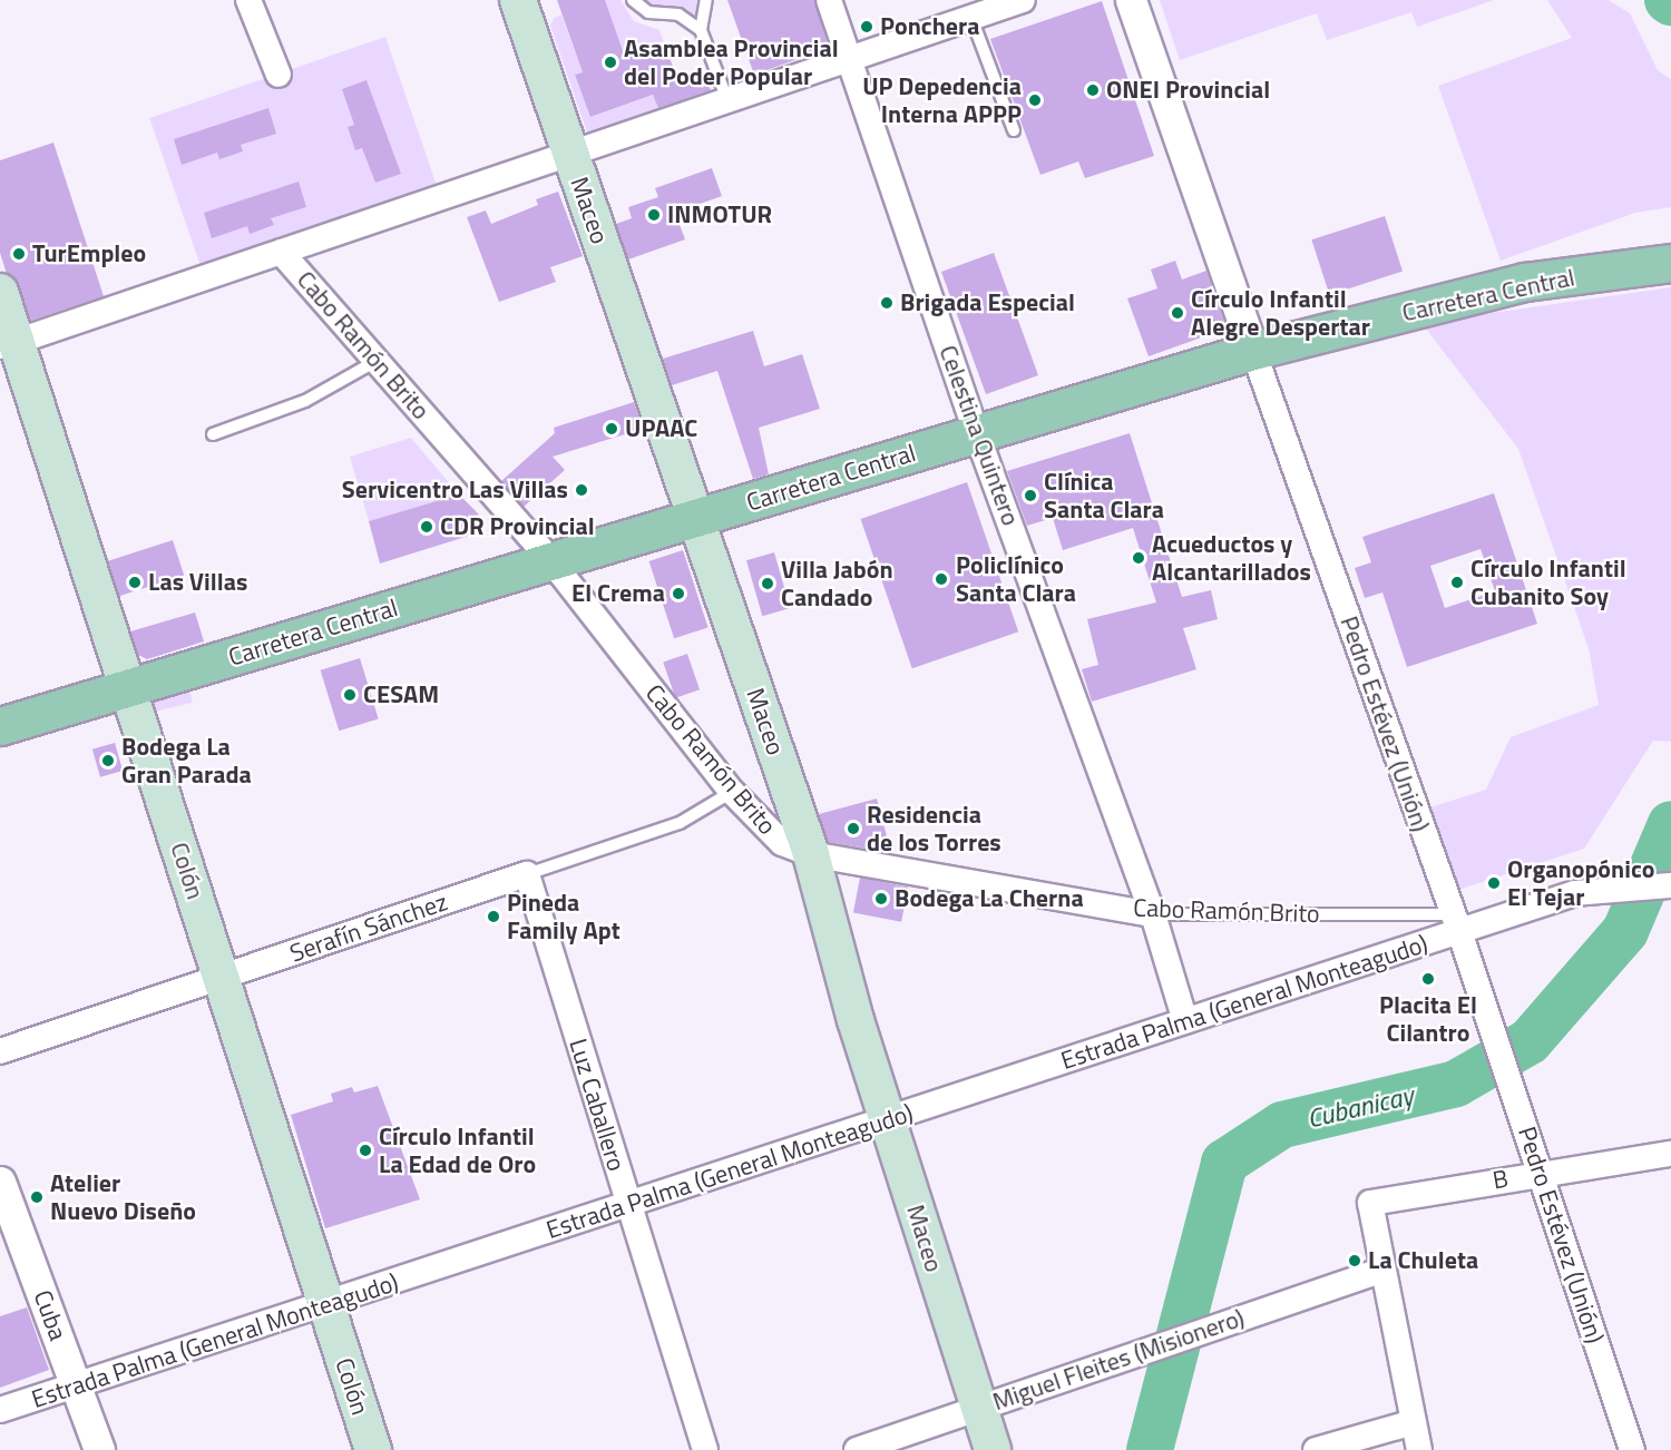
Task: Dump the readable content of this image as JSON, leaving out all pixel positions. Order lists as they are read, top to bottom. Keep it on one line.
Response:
{"streets":{"main road":["Maceo","Carretera Central","Colón"],"street":["Cabo Ramón Brito","Celestina Quintero","Pedro Estévez (Unión)","Serafín Sánchez","Estrada Palma (General Monteagudo)","Luz Caballero","B","Cuba","Miguel Fleites (Misionero)"]},"crossings":[["Maceo","Carretera Central"],["Maceo","Cabo Ramón Brito"],["Maceo","Estrada Palma (General Monteagudo)"],["Maceo","Miguel Fleites (Misionero)"],["Carretera Central","Cabo Ramón Brito"],["Carretera Central","Celestina Quintero"],["Carretera Central","Pedro Estévez (Unión)"],["Carretera Central","Colón"],["Cabo Ramón Brito","Celestina Quintero"],["Cabo Ramón Brito","Pedro Estévez (Unión)"],["Cabo Ramón Brito","Serafín Sánchez"],["Cabo Ramón Brito","Estrada Palma (General Monteagudo)"],["Celestina Quintero","Estrada Palma (General Monteagudo)"],["Pedro Estévez (Unión)","Estrada Palma (General Monteagudo)"],["Pedro Estévez (Unión)","B"],["Colón","Serafín Sánchez"],["Colón","Estrada Palma (General Monteagudo)"],["Serafín Sánchez","Luz Caballero"],["Estrada Palma (General Monteagudo)","Luz Caballero"],["Estrada Palma (General Monteagudo)","Cuba"],["B","Miguel Fleites (Misionero)"]],"water":["Cubanicay"],"places":["Ponchera","Asamblea Provincial del Poder Popular","ONEI Provincial","UP Depedencia Interna APPP","INMOTUR","TurEmpleo","Brigada Especial","Círculo Infantil Alegre Despertar","UPAAC","Servicentro Las Villas","Clínica Santa Clara","CDR Provincial","Acueductos y Alcantarillados","Policlínico Santa Clara","Las Villas","Círculo Infantil Cubanito Soy","Villa Jabón Candado","El Crema","CESAM","Bodega La Gran Parada","Residencia de los Torres","Organopónico El Tejar","Bodega La Cherna","Pineda Family Apt","Placita El Cilantro","Círculo Infantil La Edad de Oro","Atelier Nuevo Diseño","La Chuleta"]}
